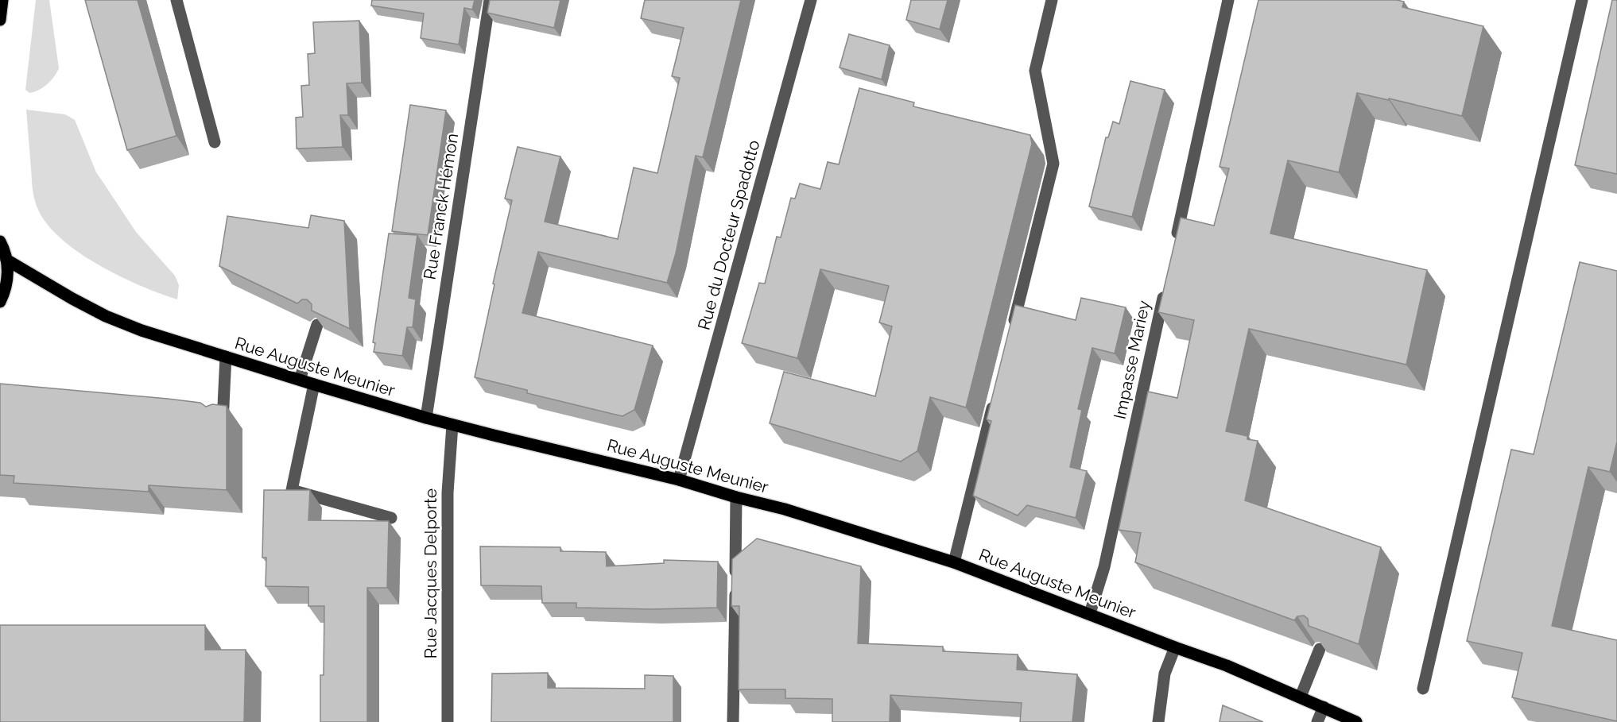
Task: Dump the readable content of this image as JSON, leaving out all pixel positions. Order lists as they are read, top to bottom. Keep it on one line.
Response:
{"streets":{"main road":["Rue Auguste Meunier"],"street":["Rue Franck Hémon","Rue du Docteur Spadotto","Impasse Mariey","Rue Jacques Delporte"]},"crossings":[["Rue Franck Hémon","Rue Auguste Meunier"],["Rue du Docteur Spadotto","Rue Auguste Meunier"],["Impasse Mariey","Rue Auguste Meunier"],["Rue Auguste Meunier","Rue Jacques Delporte"]]}
